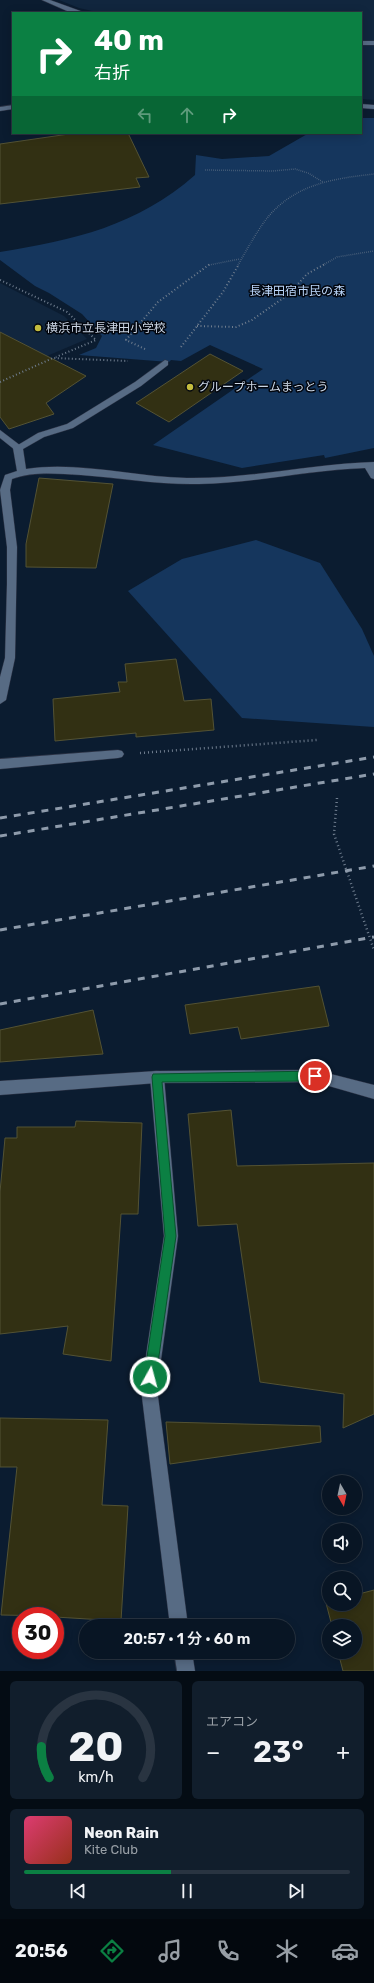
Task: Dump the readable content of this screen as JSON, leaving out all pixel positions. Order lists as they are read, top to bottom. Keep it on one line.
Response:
{"parks":["長津田宿市民の森"],"places":["横浜市立長津田小学校","グループホームまっとう"],"north":"bottom","page":{"turn":["40 m","右折"],"limit":"30","trip":"20:57 · 1 分 · 60 m","tile":"エアコン","heat":["−","23°","+"],"song":["Neon Rain","Kite Club"],"tabs":"20:56","gauge":["20","km/h"]}}
